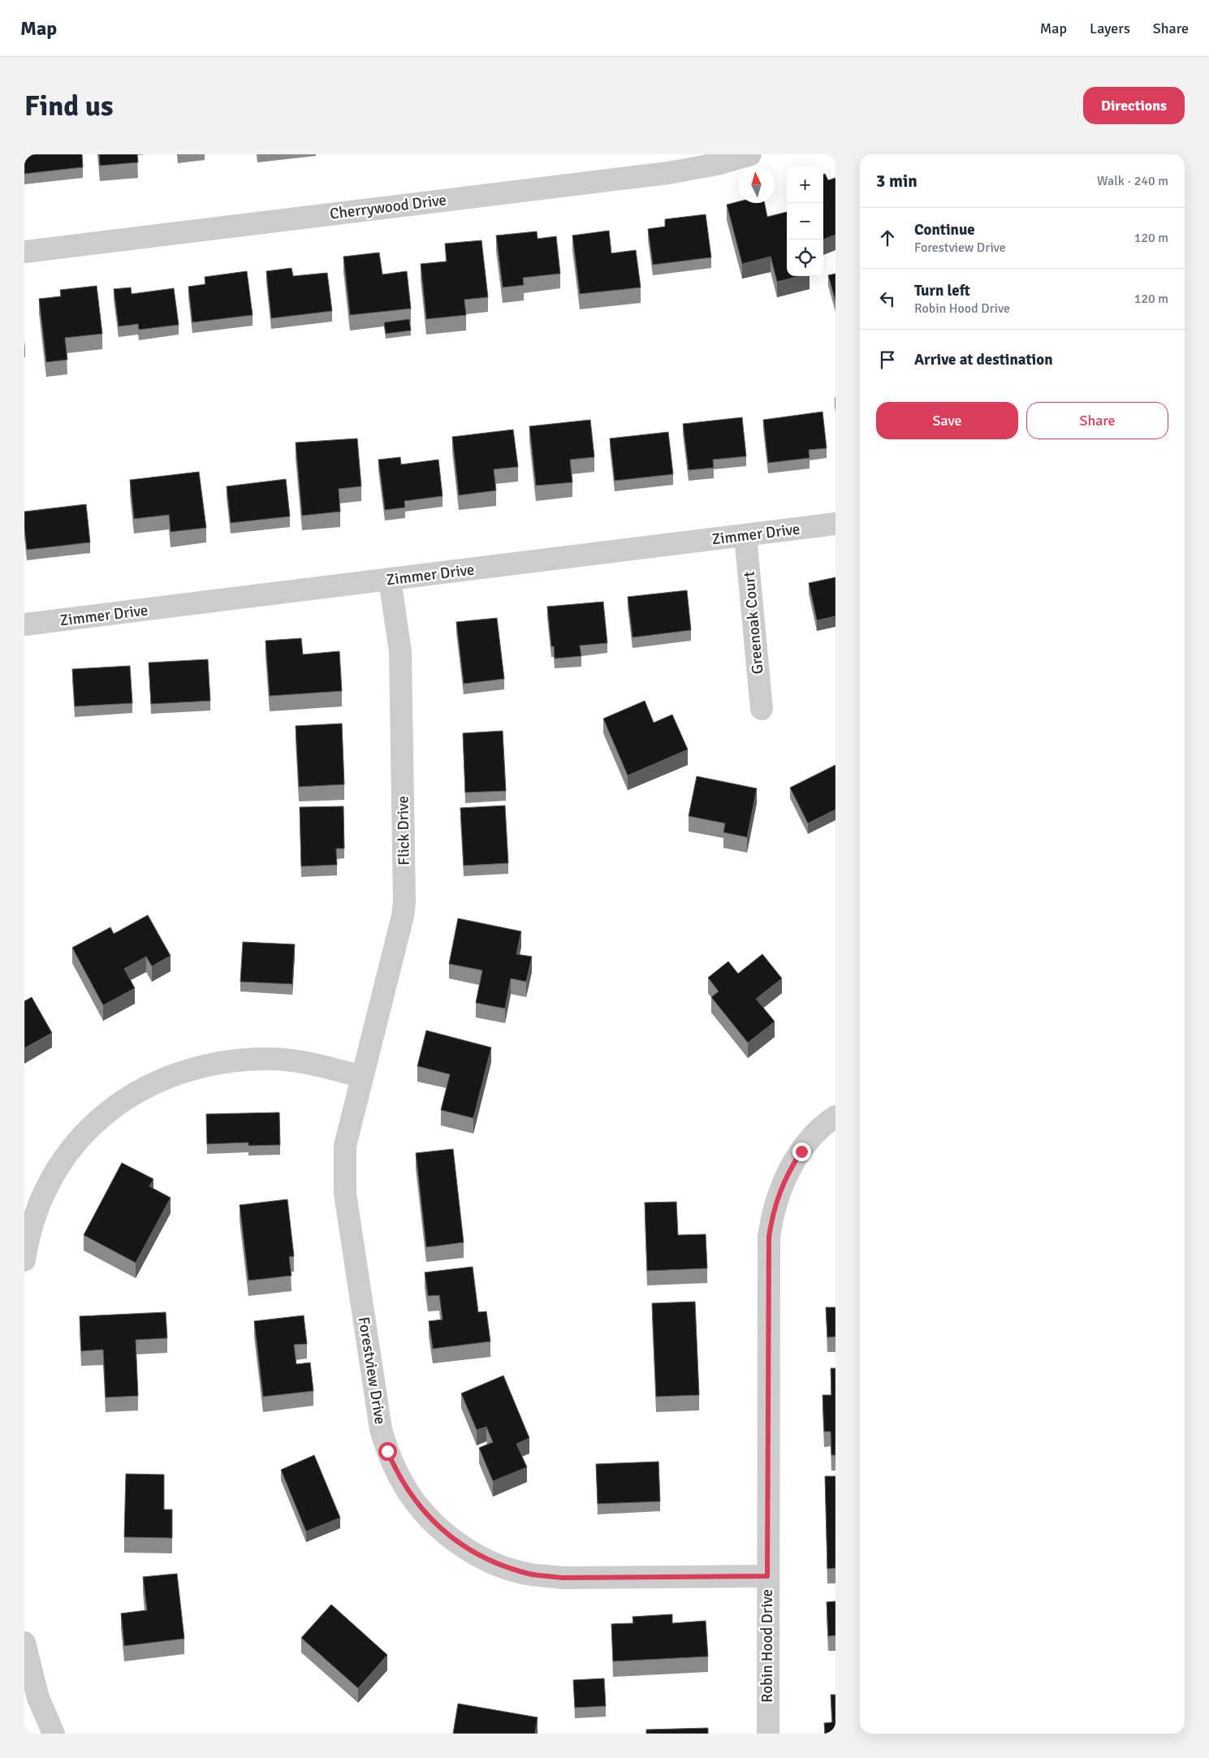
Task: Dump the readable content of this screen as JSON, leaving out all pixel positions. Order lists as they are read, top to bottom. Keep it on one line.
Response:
{"streets":{"street":["Cherrywood Drive","Zimmer Drive","Greenoak Court","Flick Drive","Forestview Drive","Robin Hood Drive"]},"crossings":[["Zimmer Drive","Greenoak Court"],["Zimmer Drive","Flick Drive"],["Flick Drive","Forestview Drive"],["Forestview Drive","Robin Hood Drive"]],"north":"top","page":{"header":"Map","nav":["Map","Layers","Share"],"buttons":["Directions",["Save","Share"]],"title":"Find us","heading":["3 min","Walk · 240 m"],"map_buttons":["+","−"],"list":[["Continue","Forestview Drive","120 m"],["Turn left","Robin Hood Drive","120 m"],"Arrive at destination"]}}
